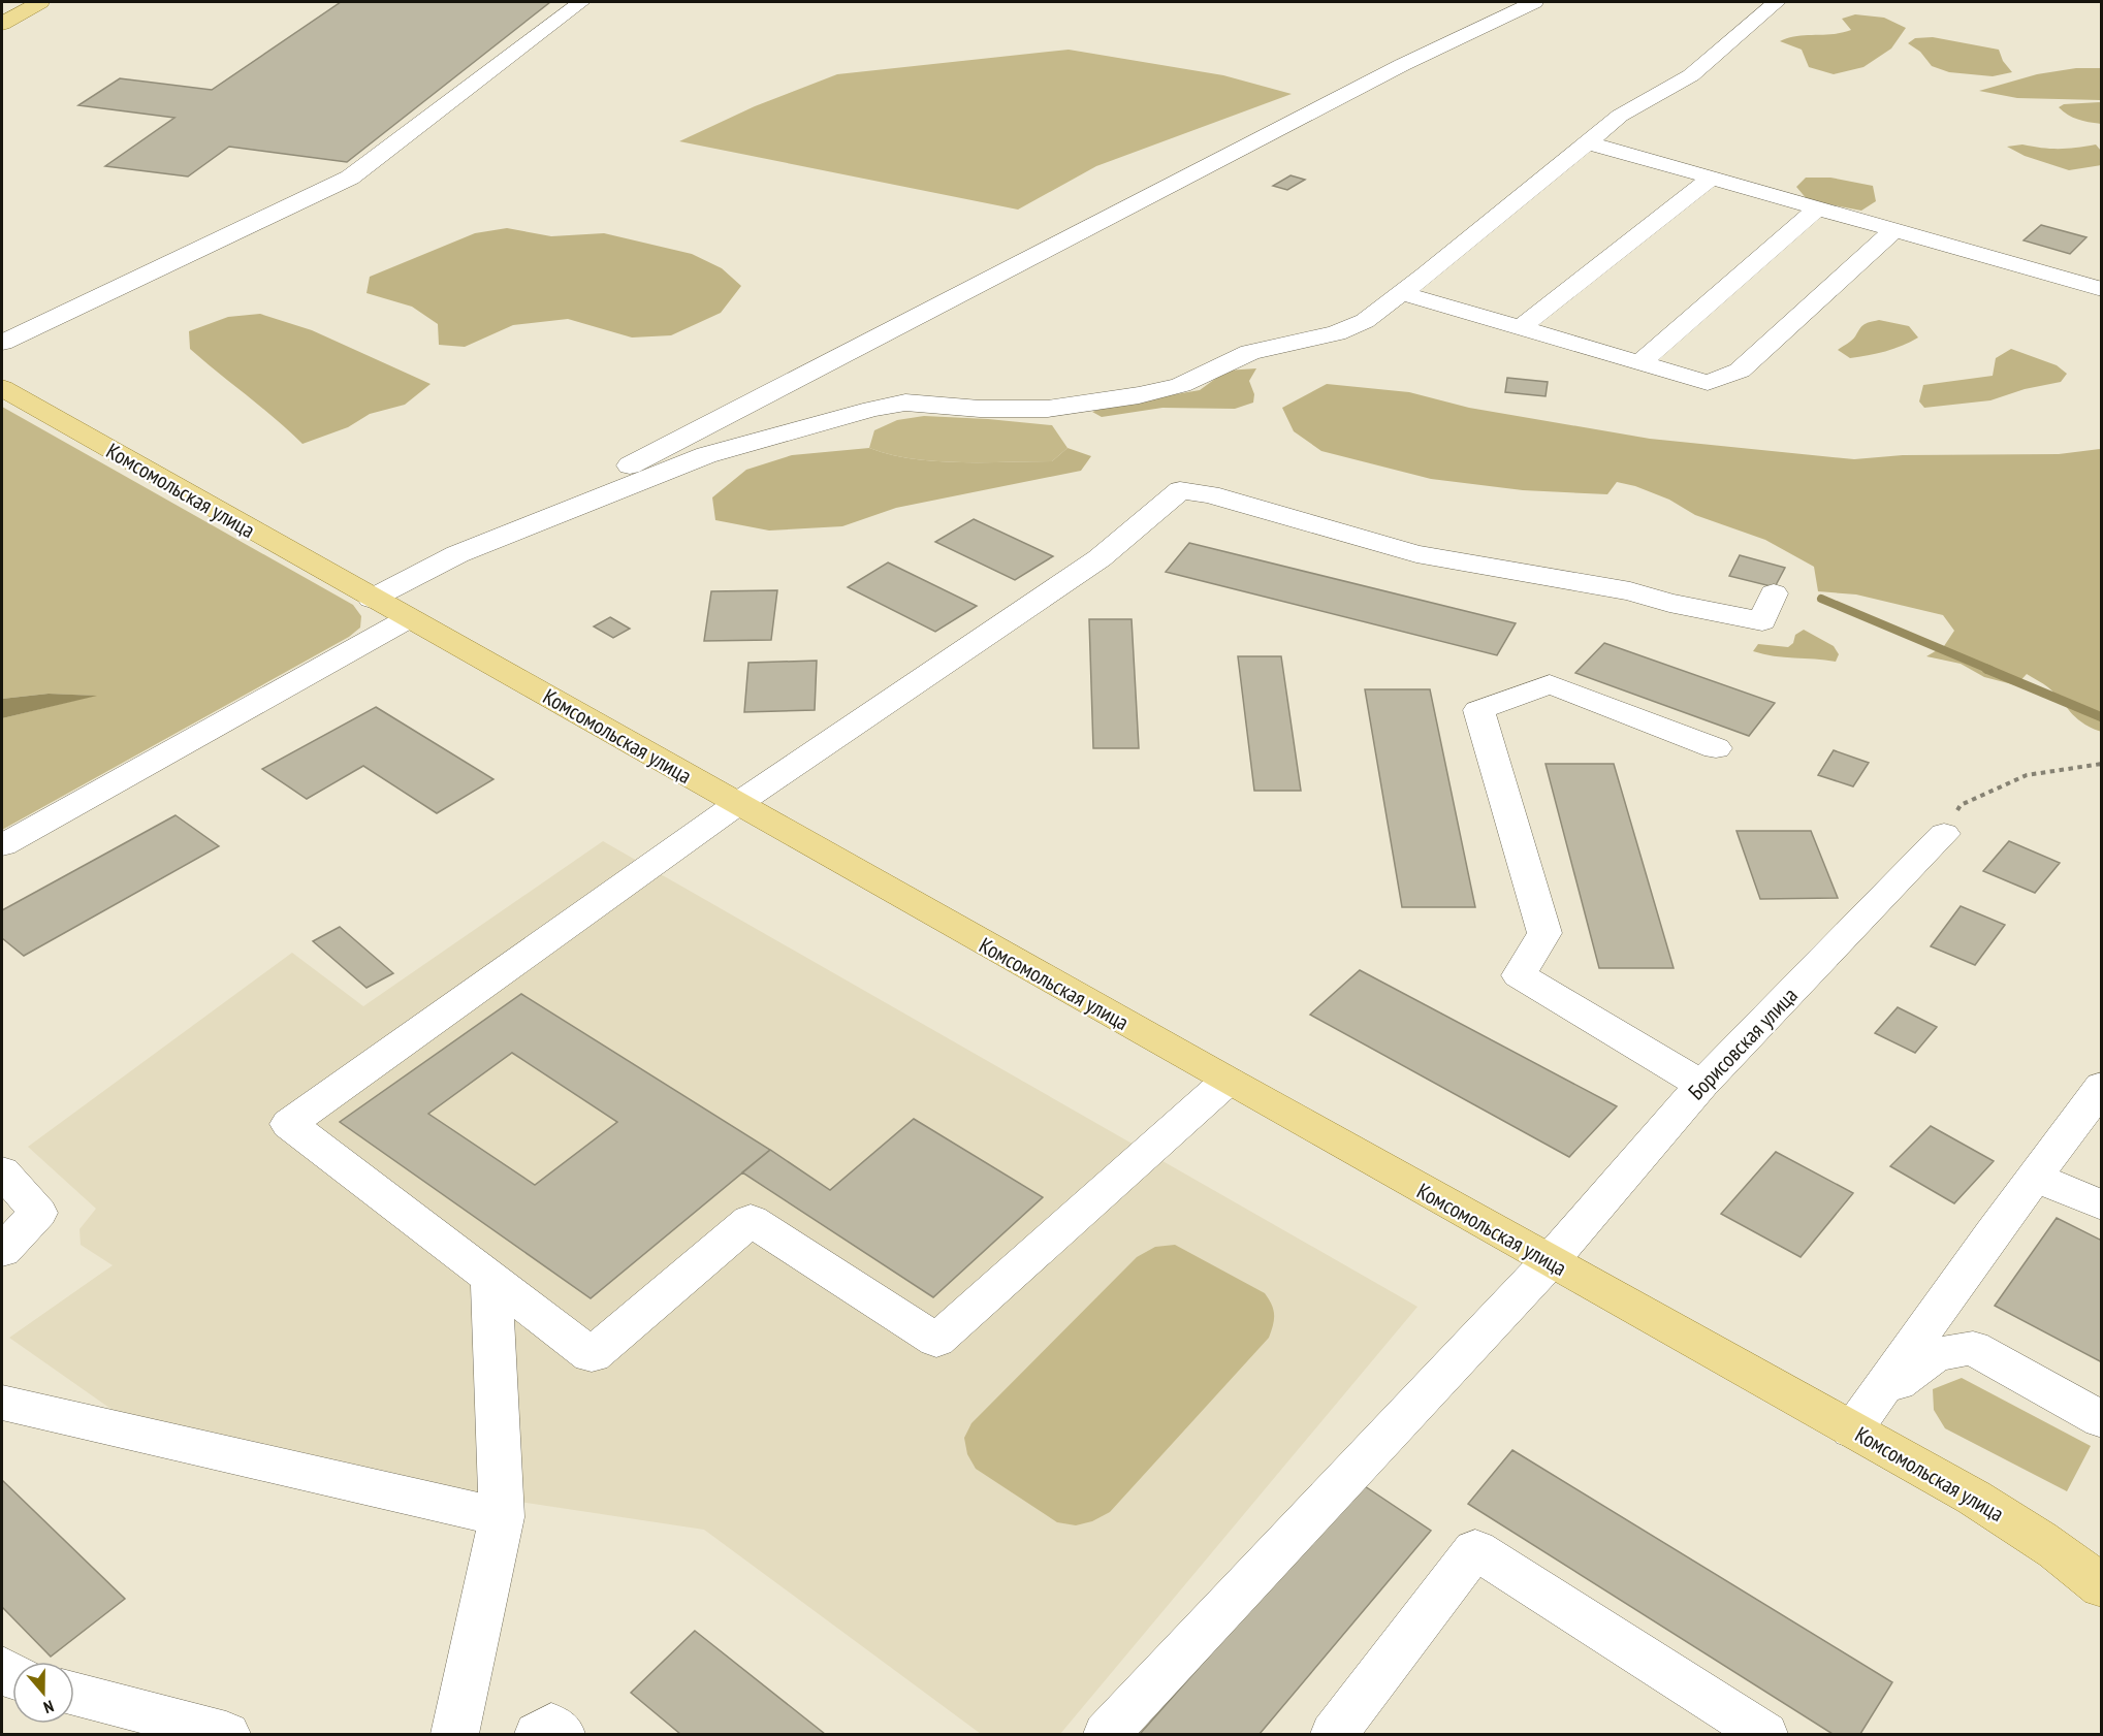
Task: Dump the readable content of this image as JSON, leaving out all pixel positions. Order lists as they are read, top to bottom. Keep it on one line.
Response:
{"streets":{"main road":["Комсомольская улица"],"street":["Борисовская улица"]},"crossings":[["Комсомольская улица","Борисовская улица"]],"north":"bottom"}
